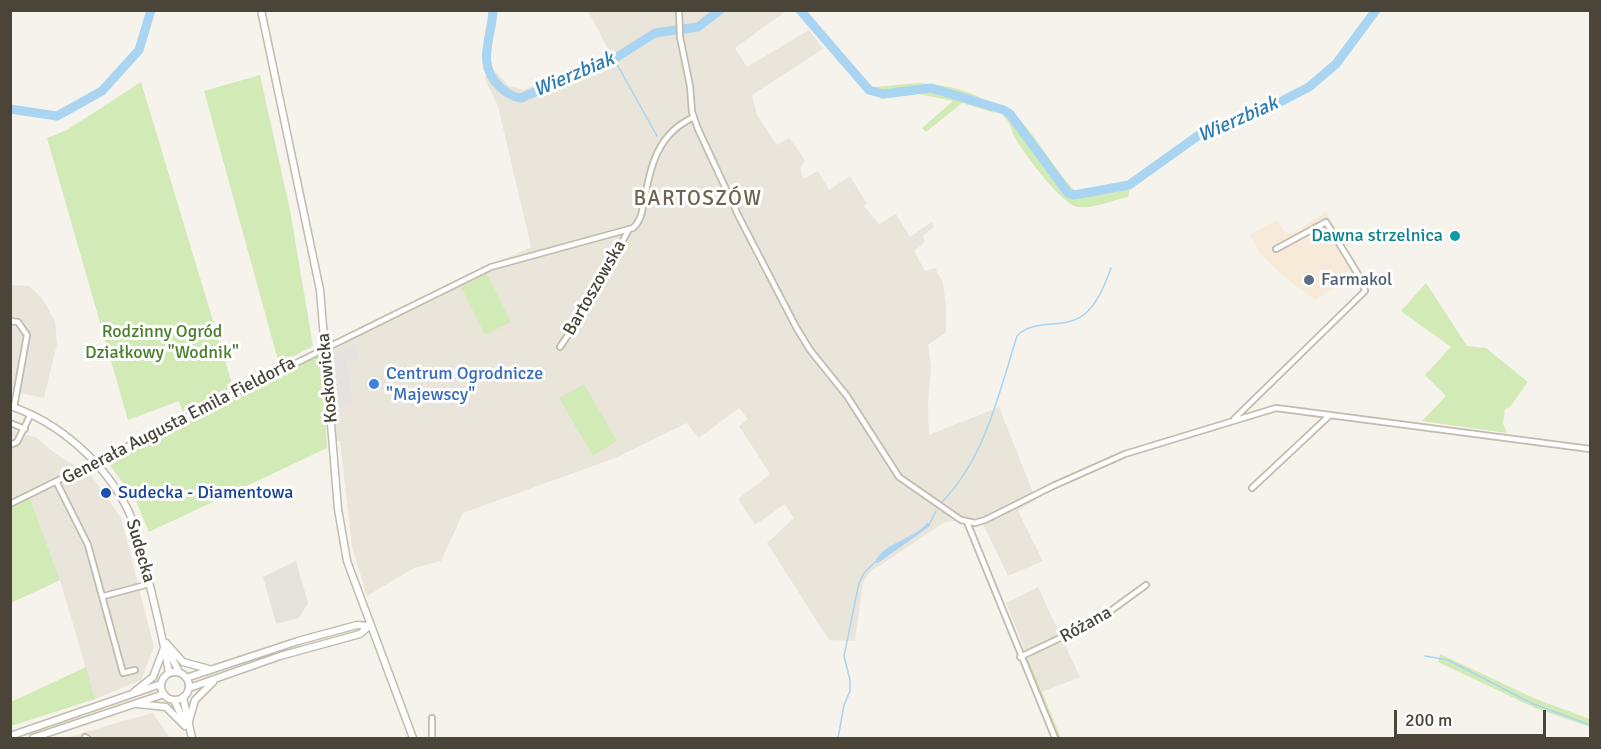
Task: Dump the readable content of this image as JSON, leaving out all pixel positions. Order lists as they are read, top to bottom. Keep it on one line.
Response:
{"streets":{"street":["Bartoszowska","Koskowicka","Generała Augusta Emila Fieldorfa","Sudecka","Różana"]},"crossings":[["Bartoszowska","Generała Augusta Emila Fieldorfa"],["Koskowicka","Generała Augusta Emila Fieldorfa"],["Generała Augusta Emila Fieldorfa","Sudecka"]],"districts":["BARTOSZÓW"],"water":["Wierzbiak"],"parks":["Rodzinny Ogród Działkowy \"Wodnik\""],"places":["Dawna strzelnica","Farmakol","Centrum Ogrodnicze \"Majewscy\"","Sudecka - Diamentowa"],"scale_bar":"200 m"}
